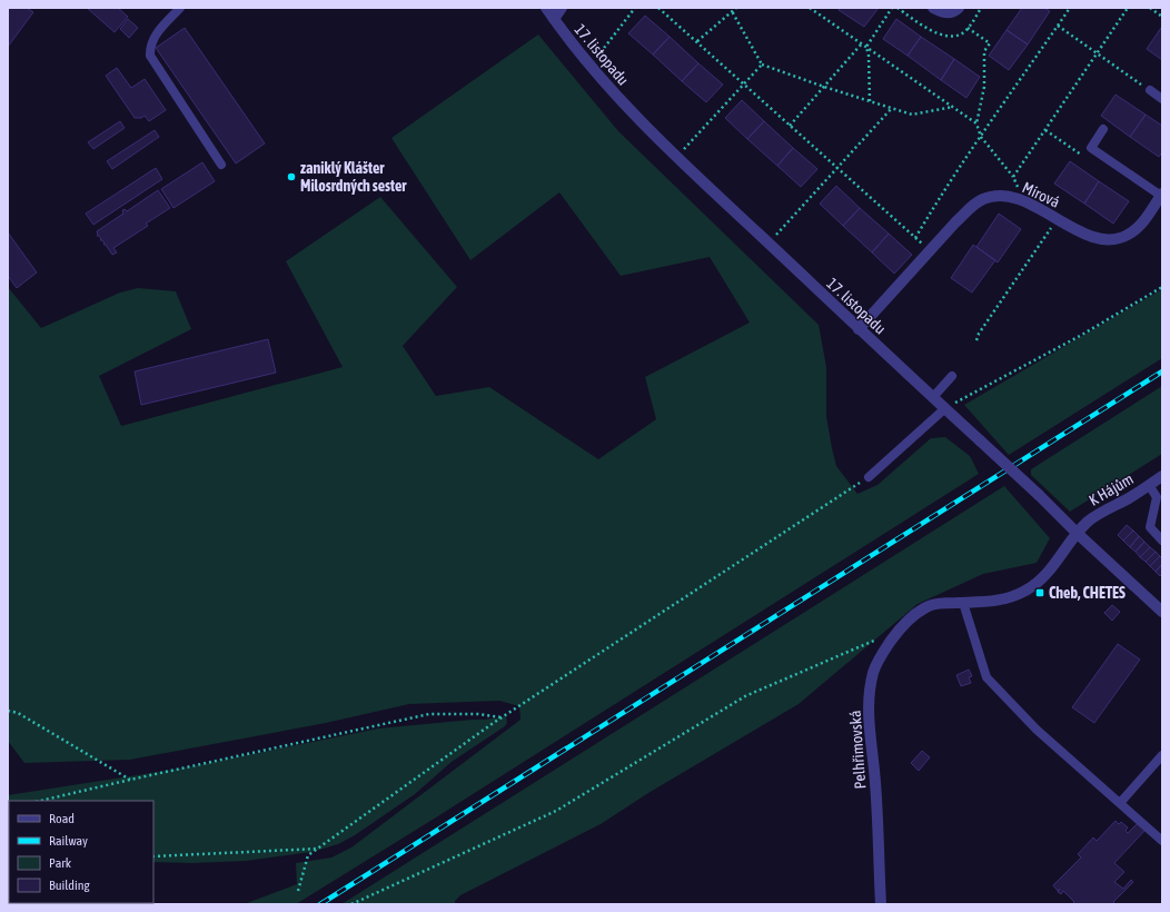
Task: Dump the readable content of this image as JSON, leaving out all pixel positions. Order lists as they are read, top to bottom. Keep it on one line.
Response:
{"streets":{"street":["17. listopadu","Mírová","K Hájům","Pelhřimovská"]},"crossings":[["17. listopadu","Mírová"],["17. listopadu","K Hájům"],["17. listopadu","Pelhřimovská"],["K Hájům","Pelhřimovská"]],"places":{"other":["zaniklý Klášter Milosrdných sester"],"transit":["Cheb, CHETES"]},"legend":["Road","Railway","Park","Building"]}
